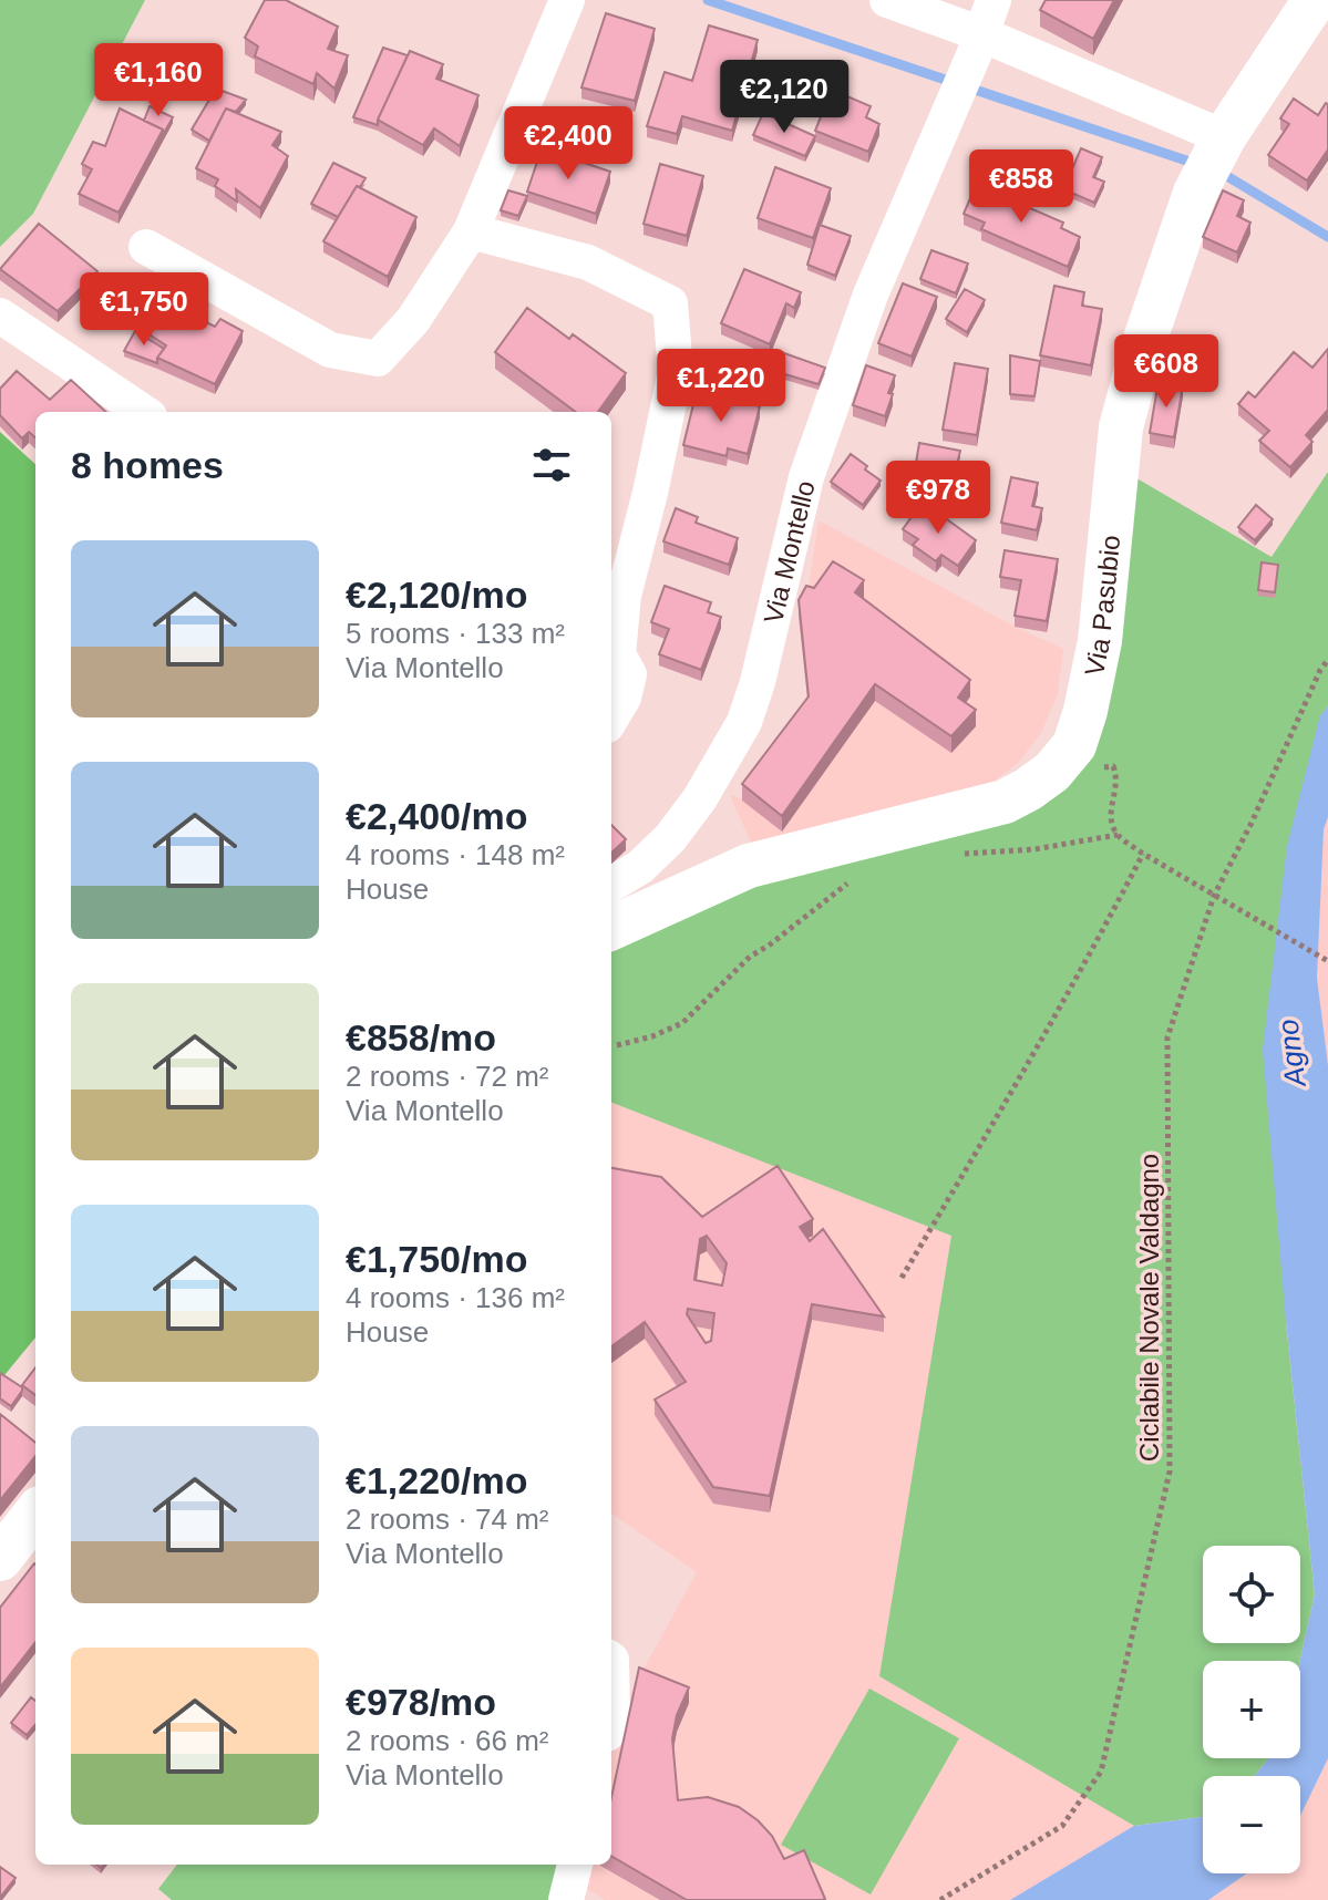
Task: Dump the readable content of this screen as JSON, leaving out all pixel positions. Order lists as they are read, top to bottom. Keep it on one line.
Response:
{"streets":{"main road":["Via Pasubio"],"street":["Via Montello"],"path":["Ciclabile Novale Valdagno"]},"water":["Agno"],"page":{"price":["€1,160","€2,120","€2,400","€858","€1,750","€608","€1,220","€978"],"heading":"8 homes","list":[{"name":"€2,120/mo","note":"5 rooms · 133 m² · Via Montello"},{"name":"€2,400/mo","note":"4 rooms · 148 m² · House"},{"name":"€858/mo","note":"2 rooms · 72 m² · Via Montello"},{"name":"€1,750/mo","note":"4 rooms · 136 m² · House"},{"name":"€1,220/mo","note":"2 rooms · 74 m² · Via Montello"},{"name":"€978/mo","note":"2 rooms · 66 m² · Via Montello"}],"map_buttons":["+","−"]}}
